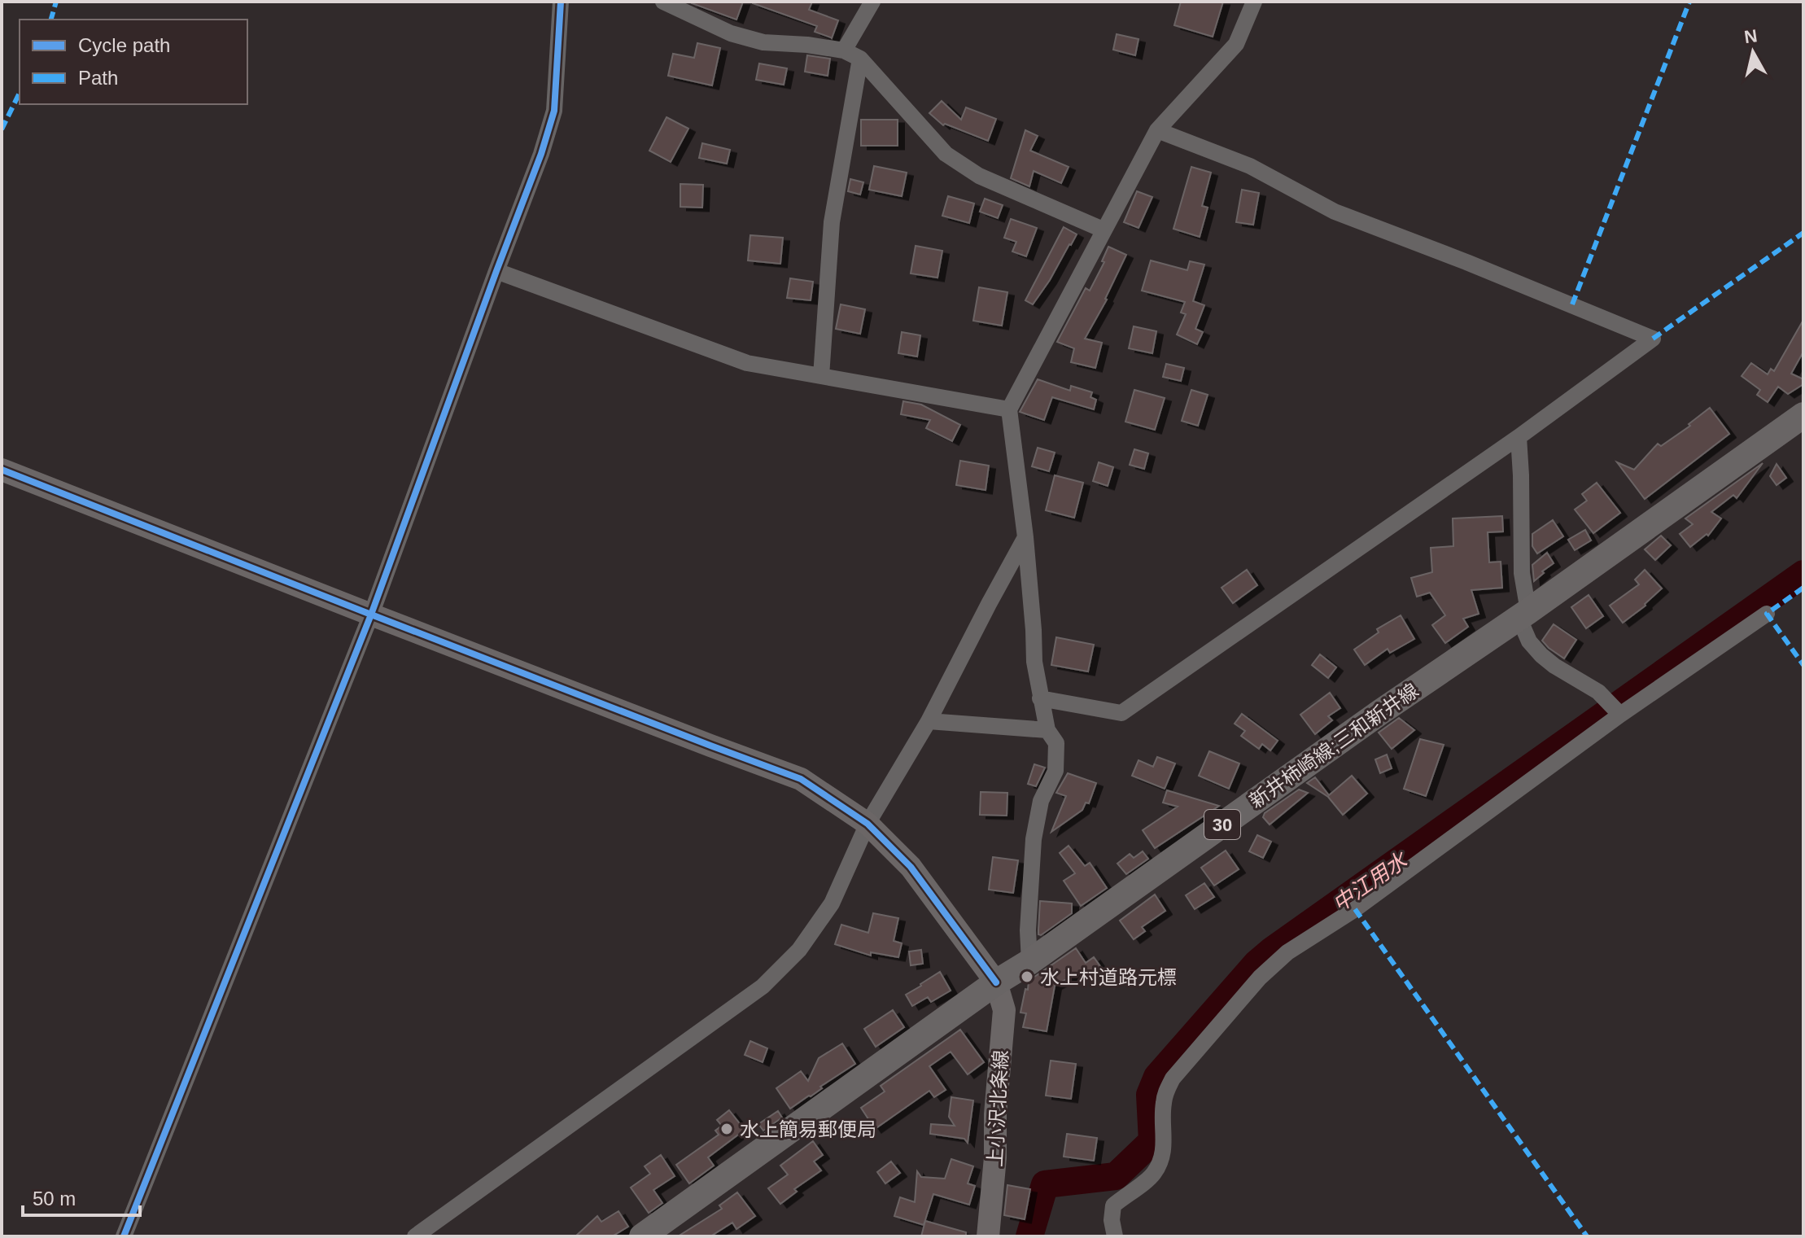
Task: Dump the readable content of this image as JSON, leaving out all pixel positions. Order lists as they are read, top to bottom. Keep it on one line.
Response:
{"streets":{"main road":["新井柿崎線;三和新井線","30"],"street":["上小沢北条線"]},"crossings":[["新井柿崎線;三和新井線","上小沢北条線"]],"water":["中江用水"],"places":["水上村道路元標","水上簡易郵便局"],"legend":["Cycle path","Path"],"scale_bar":"50 m","north":"top"}
